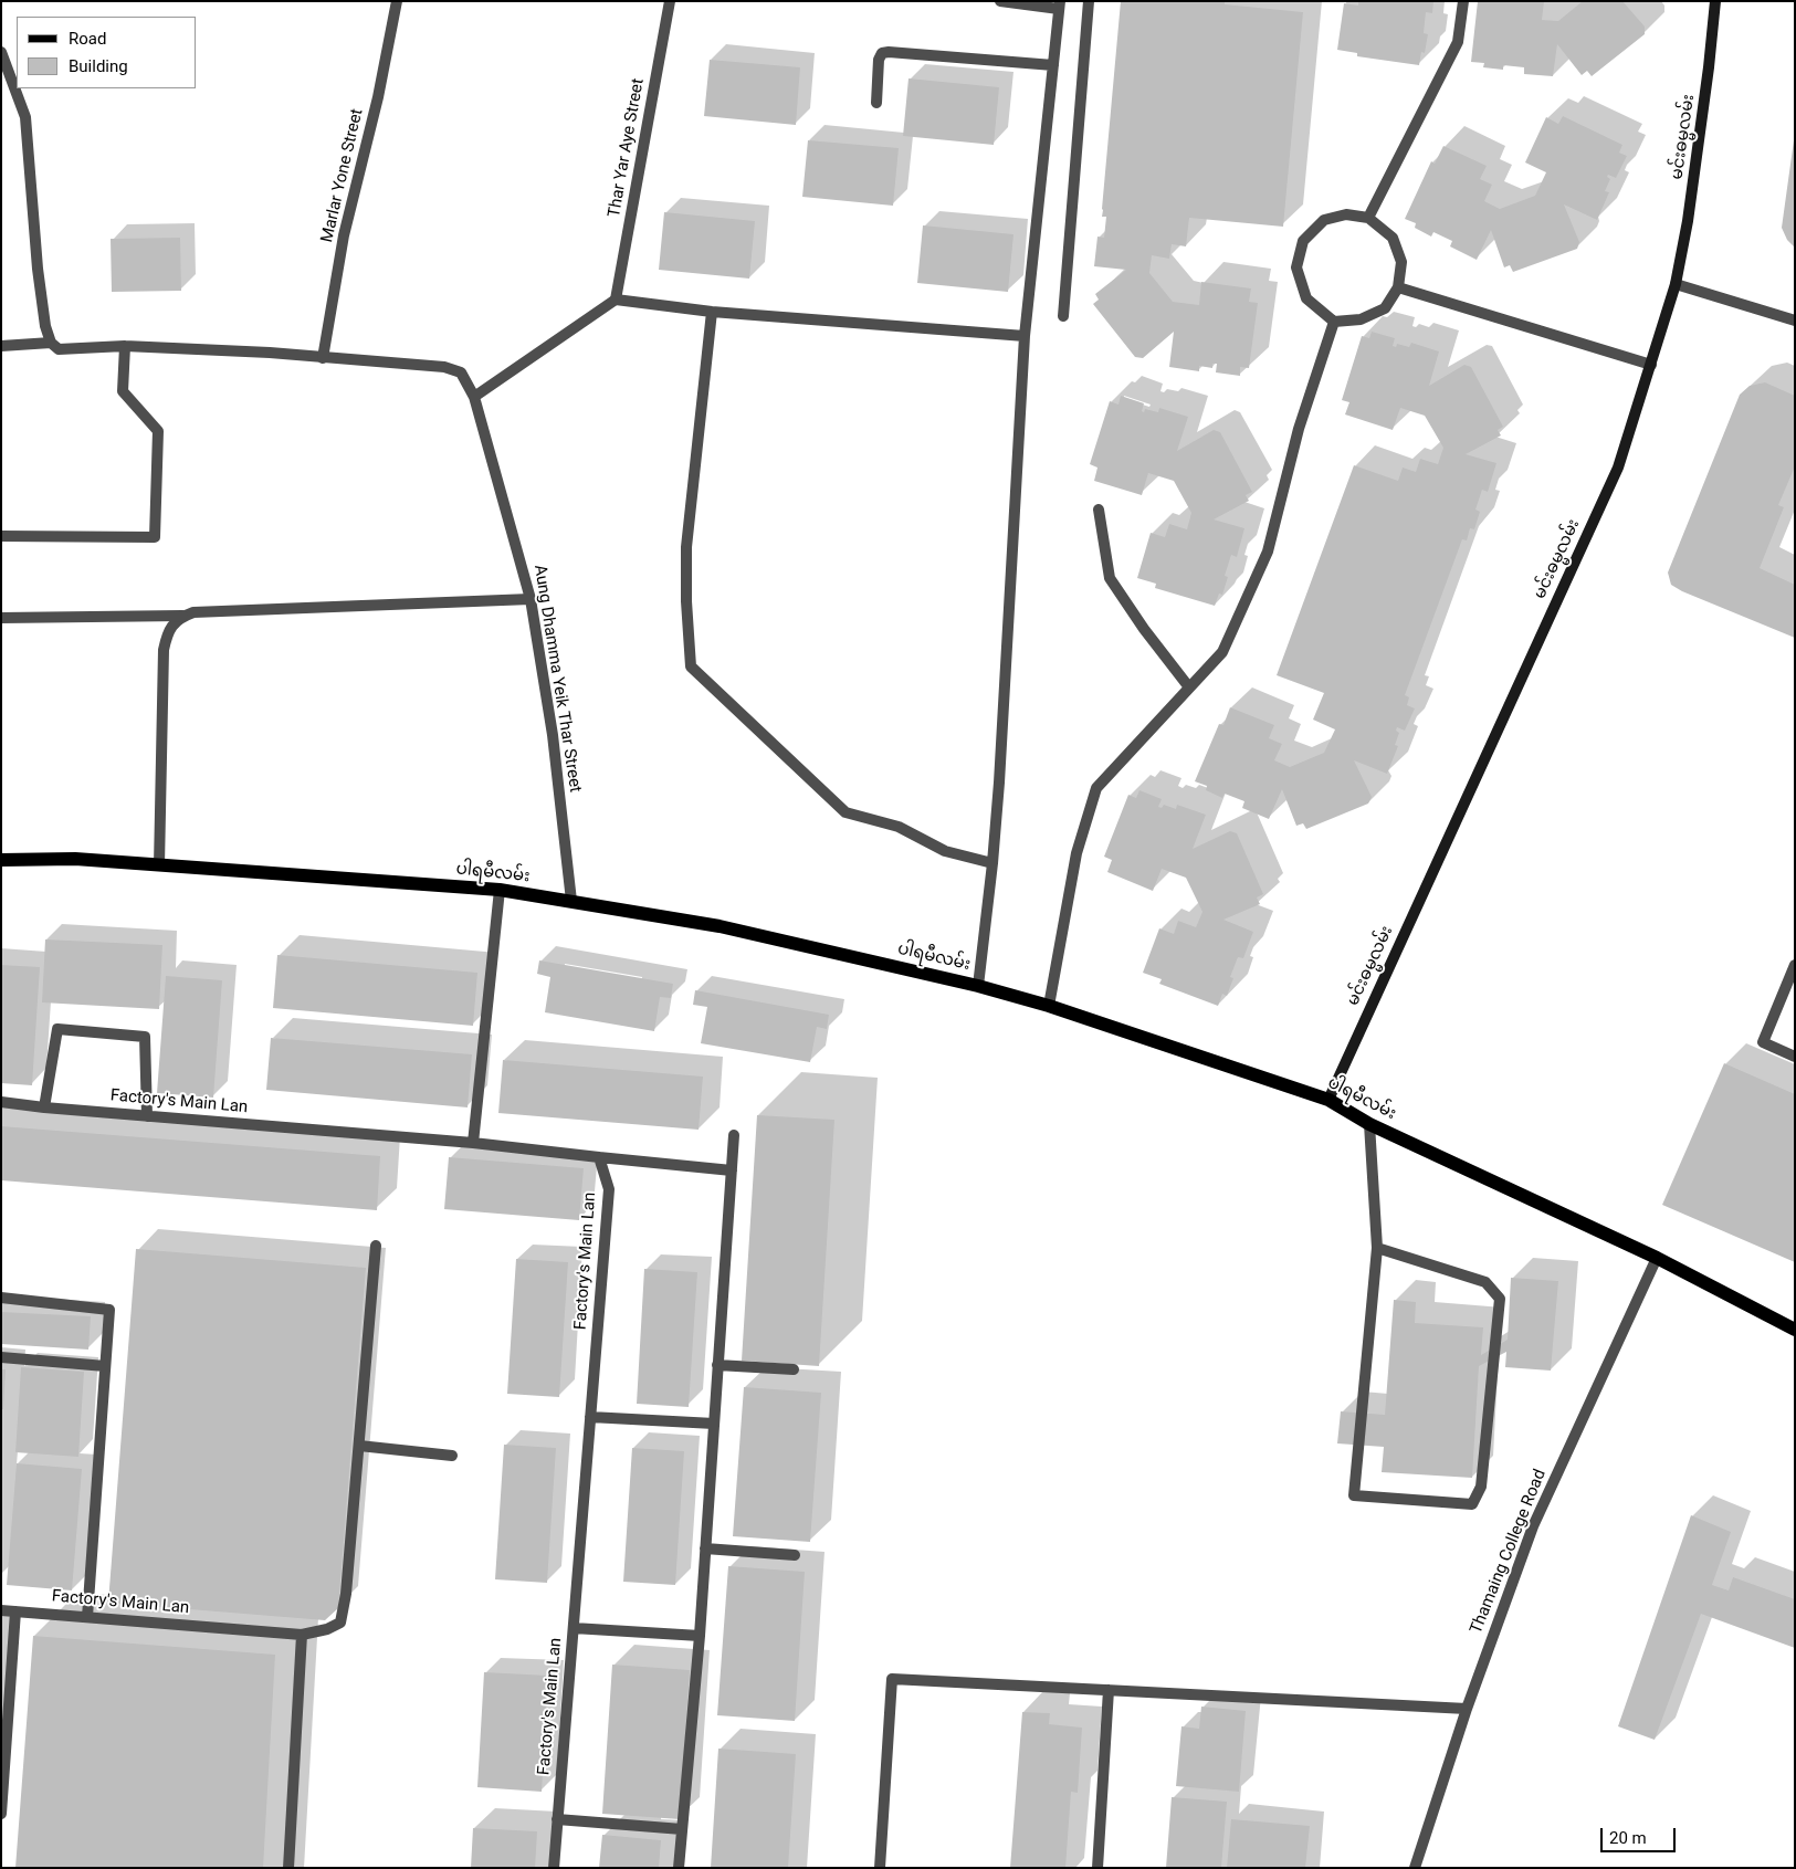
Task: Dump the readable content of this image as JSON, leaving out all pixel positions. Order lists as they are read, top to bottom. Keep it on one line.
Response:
{"streets":{"main road":["မင်းဓမ္မလမ်း","ပါရမီလမ်း"],"street":["Thar Yar Aye Street","Marlar Yone Street","Aung Dhamma Yeik Thar Street","Factory's Main Lan","Thamaing College Road"]},"crossings":[["မင်းဓမ္မလမ်း","ပါရမီလမ်း"],["Marlar Yone Street","Aung Dhamma Yeik Thar Street"],["Aung Dhamma Yeik Thar Street","ပါရမီလမ်း"],["ပါရမီလမ်း","Thamaing College Road"]],"legend":["Road","Building"],"scale_bar":"20 m"}
